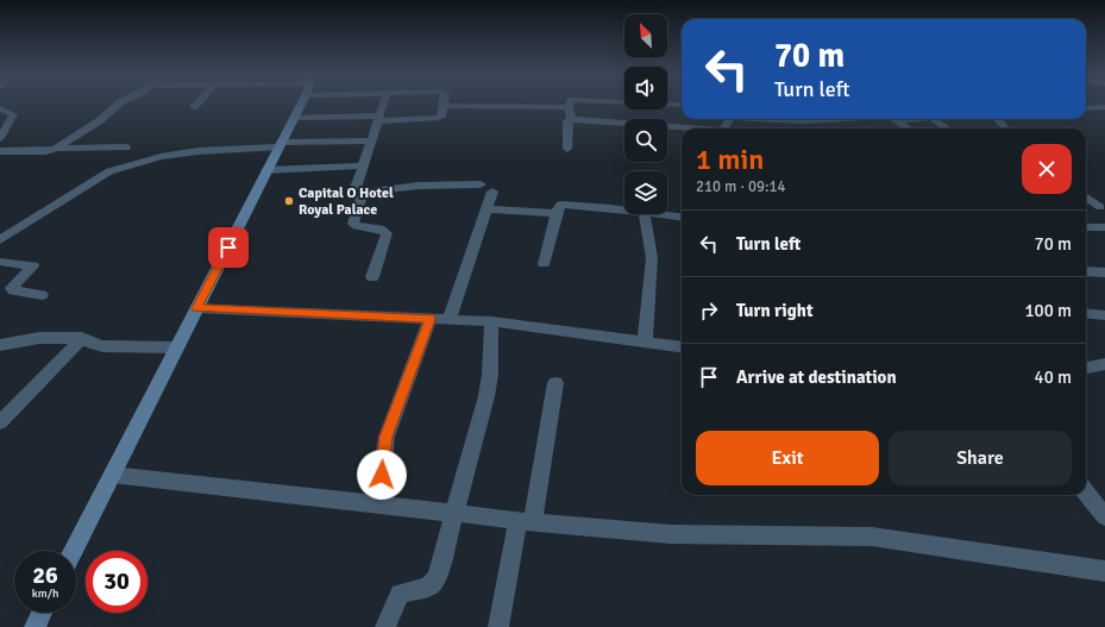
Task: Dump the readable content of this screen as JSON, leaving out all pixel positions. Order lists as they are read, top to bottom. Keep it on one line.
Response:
{"places":["Capital O Hotel Royal Palace"],"north":"top left","page":{"turn":["70 m","Turn left"],"heading":["1 min","210 m · 09:14"],"list":[{"name":"Turn left","value":"70 m"},{"name":"Turn right","value":"100 m"},{"name":"Arrive at destination","value":"40 m"}],"buttons":["Exit","Share"],"speed":"26 km/h","limit":"30"}}
